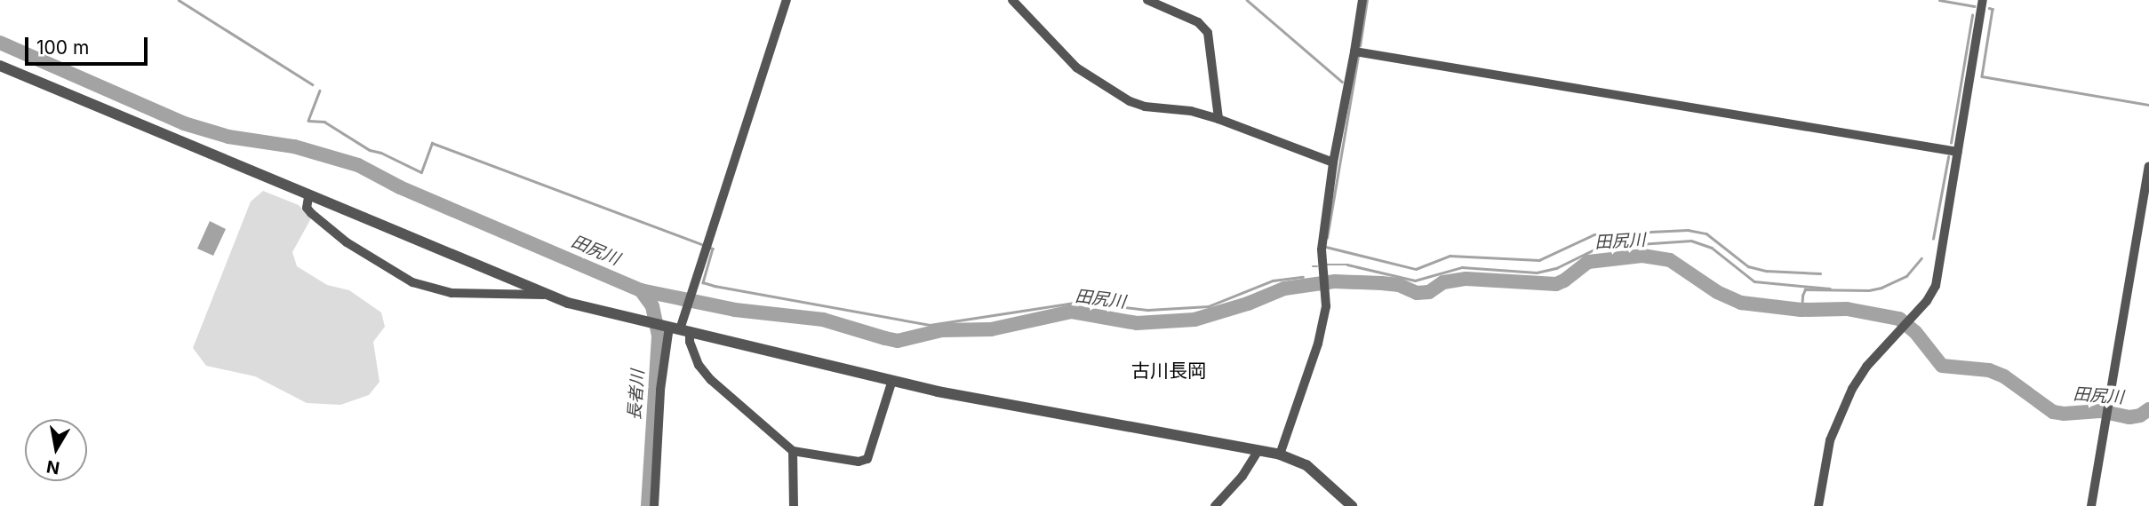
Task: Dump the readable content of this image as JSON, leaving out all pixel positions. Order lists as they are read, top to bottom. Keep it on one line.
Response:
{"districts":["古川長岡"],"water":["田尻川","長者川"],"scale_bar":"100 m","north":"bottom"}
